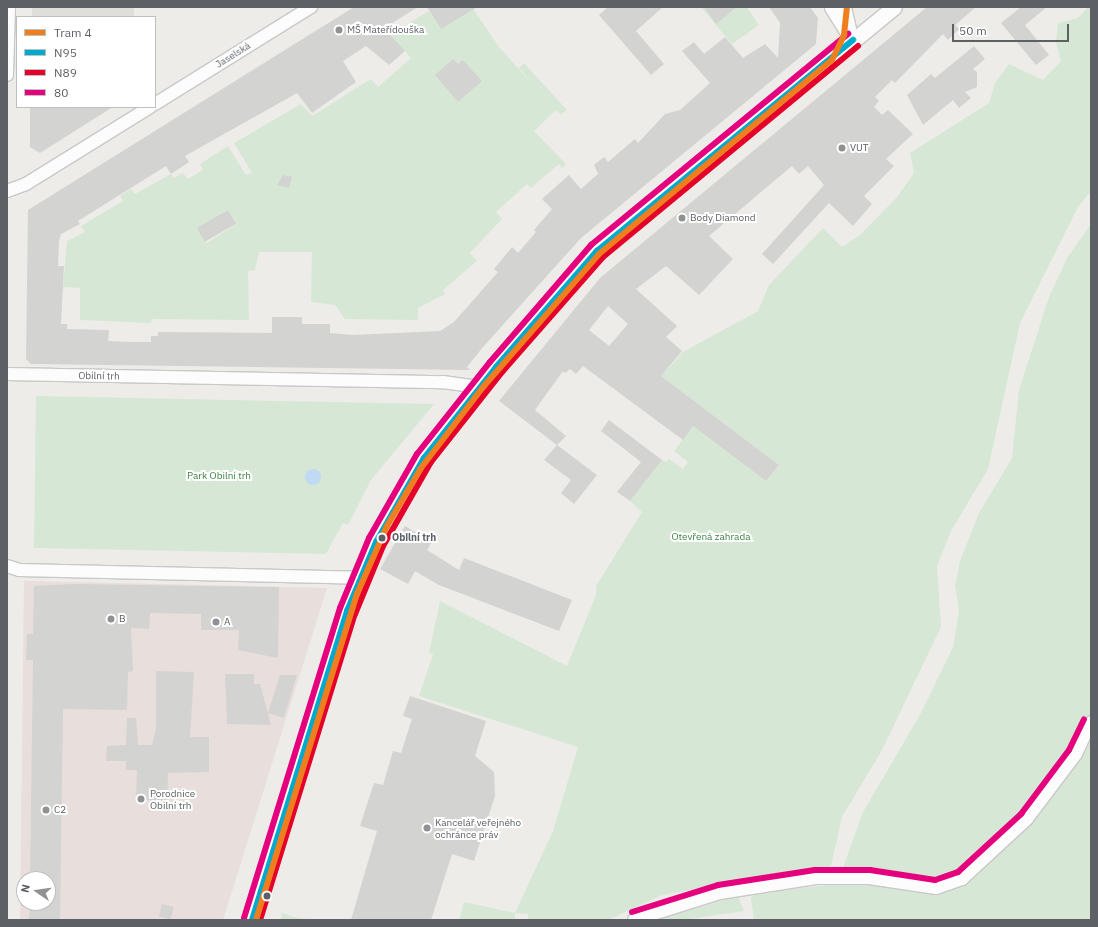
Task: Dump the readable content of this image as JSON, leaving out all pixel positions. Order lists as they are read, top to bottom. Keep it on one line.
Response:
{"streets":{"street":["Jaselská","Obilní trh"]},"parks":["Park Obilní trh","Otevřená zahrada"],"places":["MŠ Mateřídouška","VUT","Body Diamond","Obilní trh","B","A","Porodnice Obilní trh","C2","Kancelář veřejného ochránce práv"],"lines":["tram line 4","transit line 80","transit line N95","transit line N89"],"legend":["Tram 4","N95","N89","80"],"scale_bar":"50 m","north":"left"}
